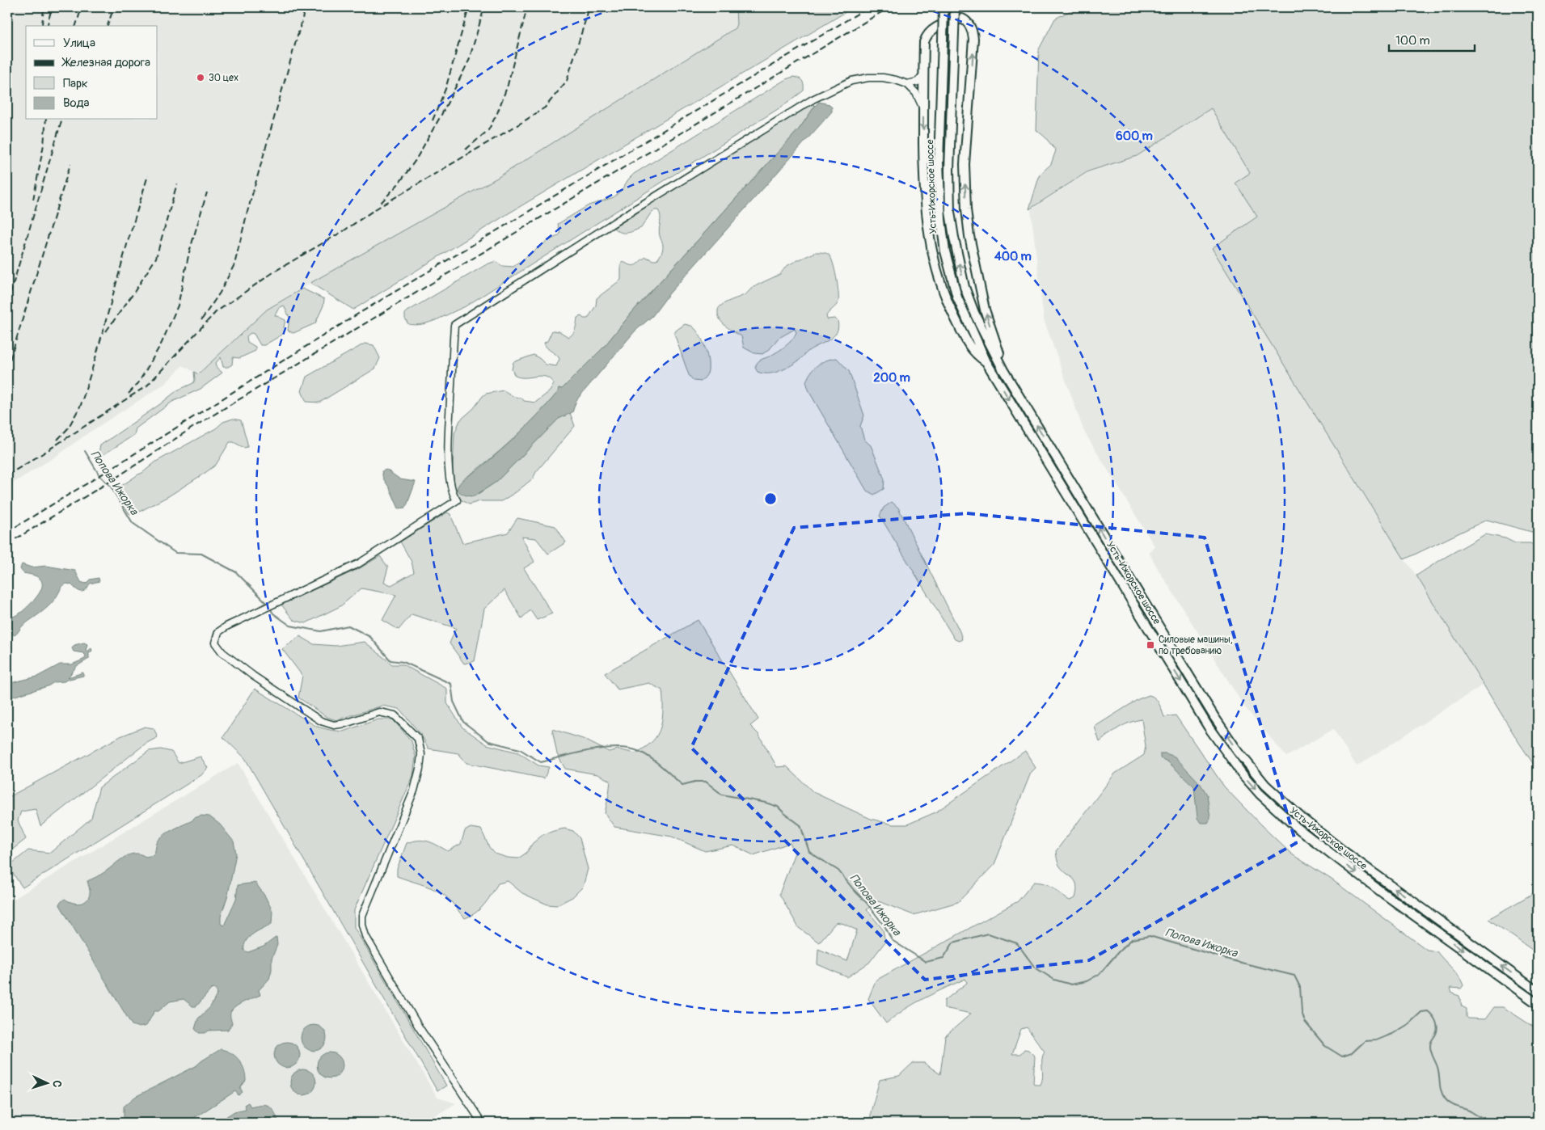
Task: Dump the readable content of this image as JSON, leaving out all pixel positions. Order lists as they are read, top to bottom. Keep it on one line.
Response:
{"streets":{"street":["Усть-Ижорское шоссе"]},"water":["Попова Ижорка"],"places":{"other":["30 цех"],"transit":["Силовые машины, по требованию"]},"legend":["Улица","Железная дорога","Парк","Вода"],"scale_bar":"100 m","north":"right","rings":["600 m","400 m","200 m"]}
